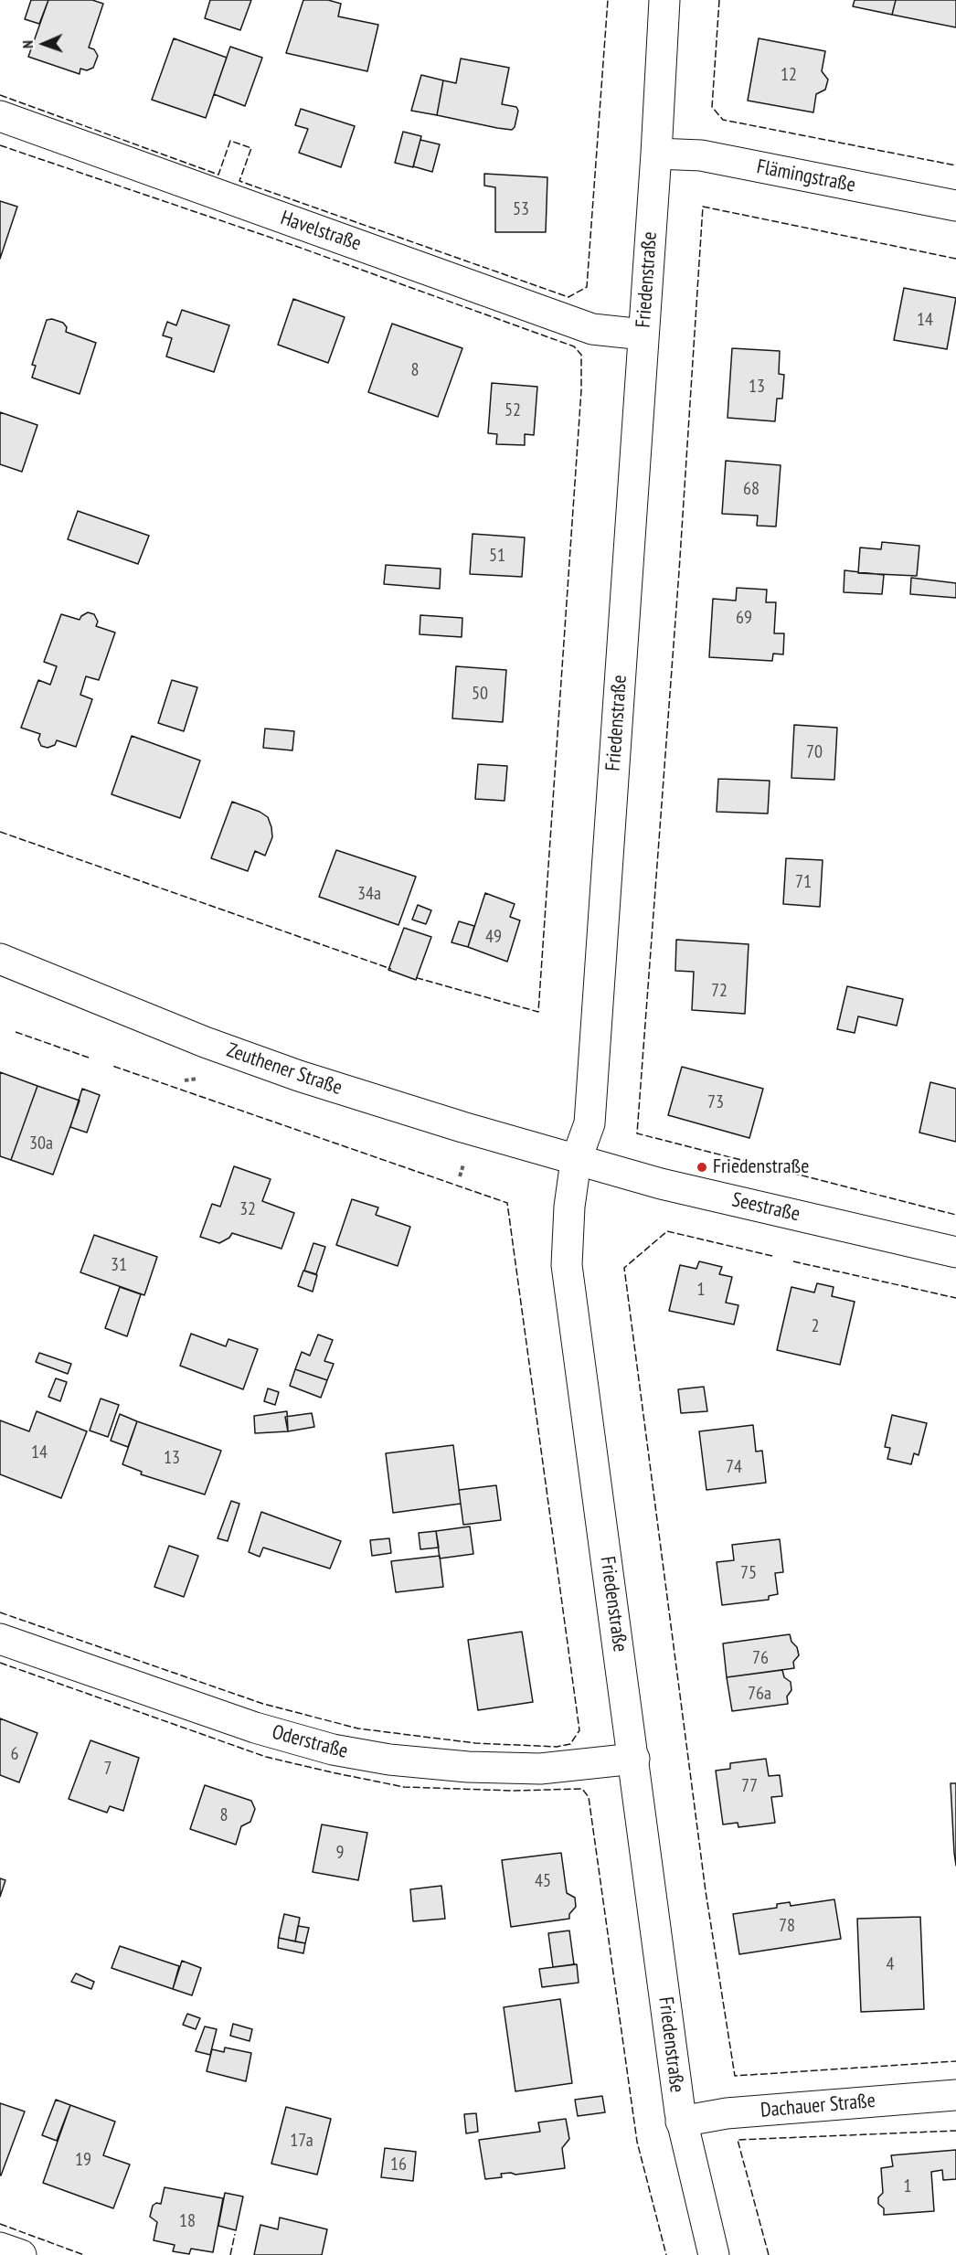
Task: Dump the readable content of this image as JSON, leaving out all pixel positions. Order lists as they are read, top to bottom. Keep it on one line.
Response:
{"streets":{"street":["Flämingstraße","Havelstraße","Friedenstraße","Zeuthener Straße","Seestraße","Oderstraße","Dachauer Straße"]},"crossings":[["Flämingstraße","Friedenstraße"],["Havelstraße","Friedenstraße"],["Friedenstraße","Zeuthener Straße"],["Friedenstraße","Seestraße"],["Friedenstraße","Oderstraße"],["Friedenstraße","Dachauer Straße"],["Zeuthener Straße","Seestraße"]],"places":["Friedenstraße"],"house_numbers":["12","53","14","8","13","52","68","51","69","50","70","71","34a","49","72","73","30a","32","31","1","2","14","13","74","75","76","76a","6","7","77","8","9","45","78","4","17a","19","16","1","18"],"north":"left"}
